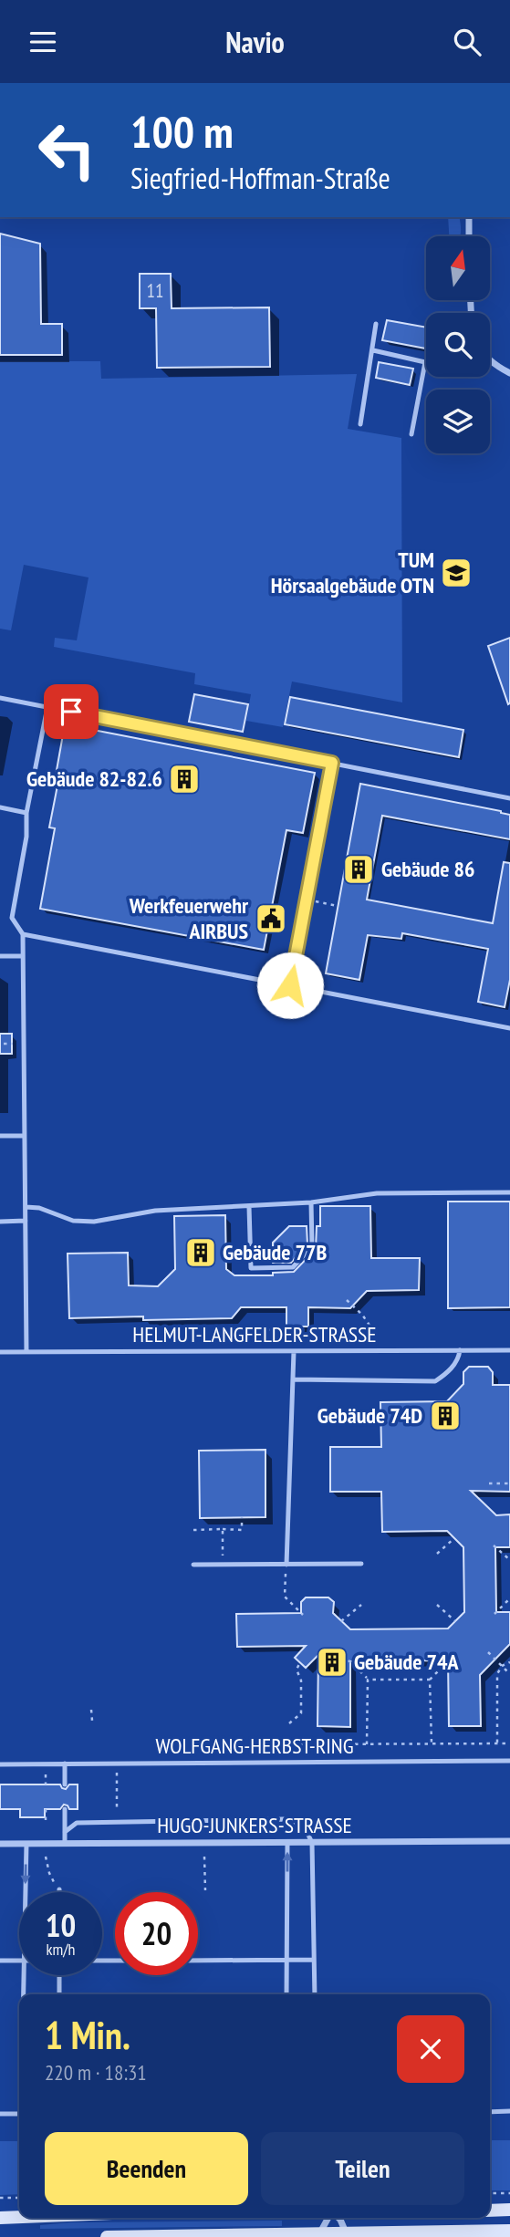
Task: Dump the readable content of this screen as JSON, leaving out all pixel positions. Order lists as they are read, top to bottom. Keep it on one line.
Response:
{"streets":{"street":["HUGO-JUNKERS-STRASSE"],"lane":["HELMUT-LANGFELDER-STRASSE","WOLFGANG-HERBST-RING"]},"places":{"school or university":["TUM Hörsaalgebäude OTN"],"building":["Gebäude 82-82.6","Gebäude 86","Gebäude 77B","Gebäude 74D","Gebäude 74A"],"public building":["Werkfeuerwehr AIRBUS"]},"house_numbers":["11"],"north":"top","page":{"header":"Navio","turn":["100 m","Siegfried-Hoffman-Straße"],"speed":"10 km/h","limit":"20","heading":["1 Min.","220 m · 18:31"],"buttons":["Beenden","Teilen"]}}
